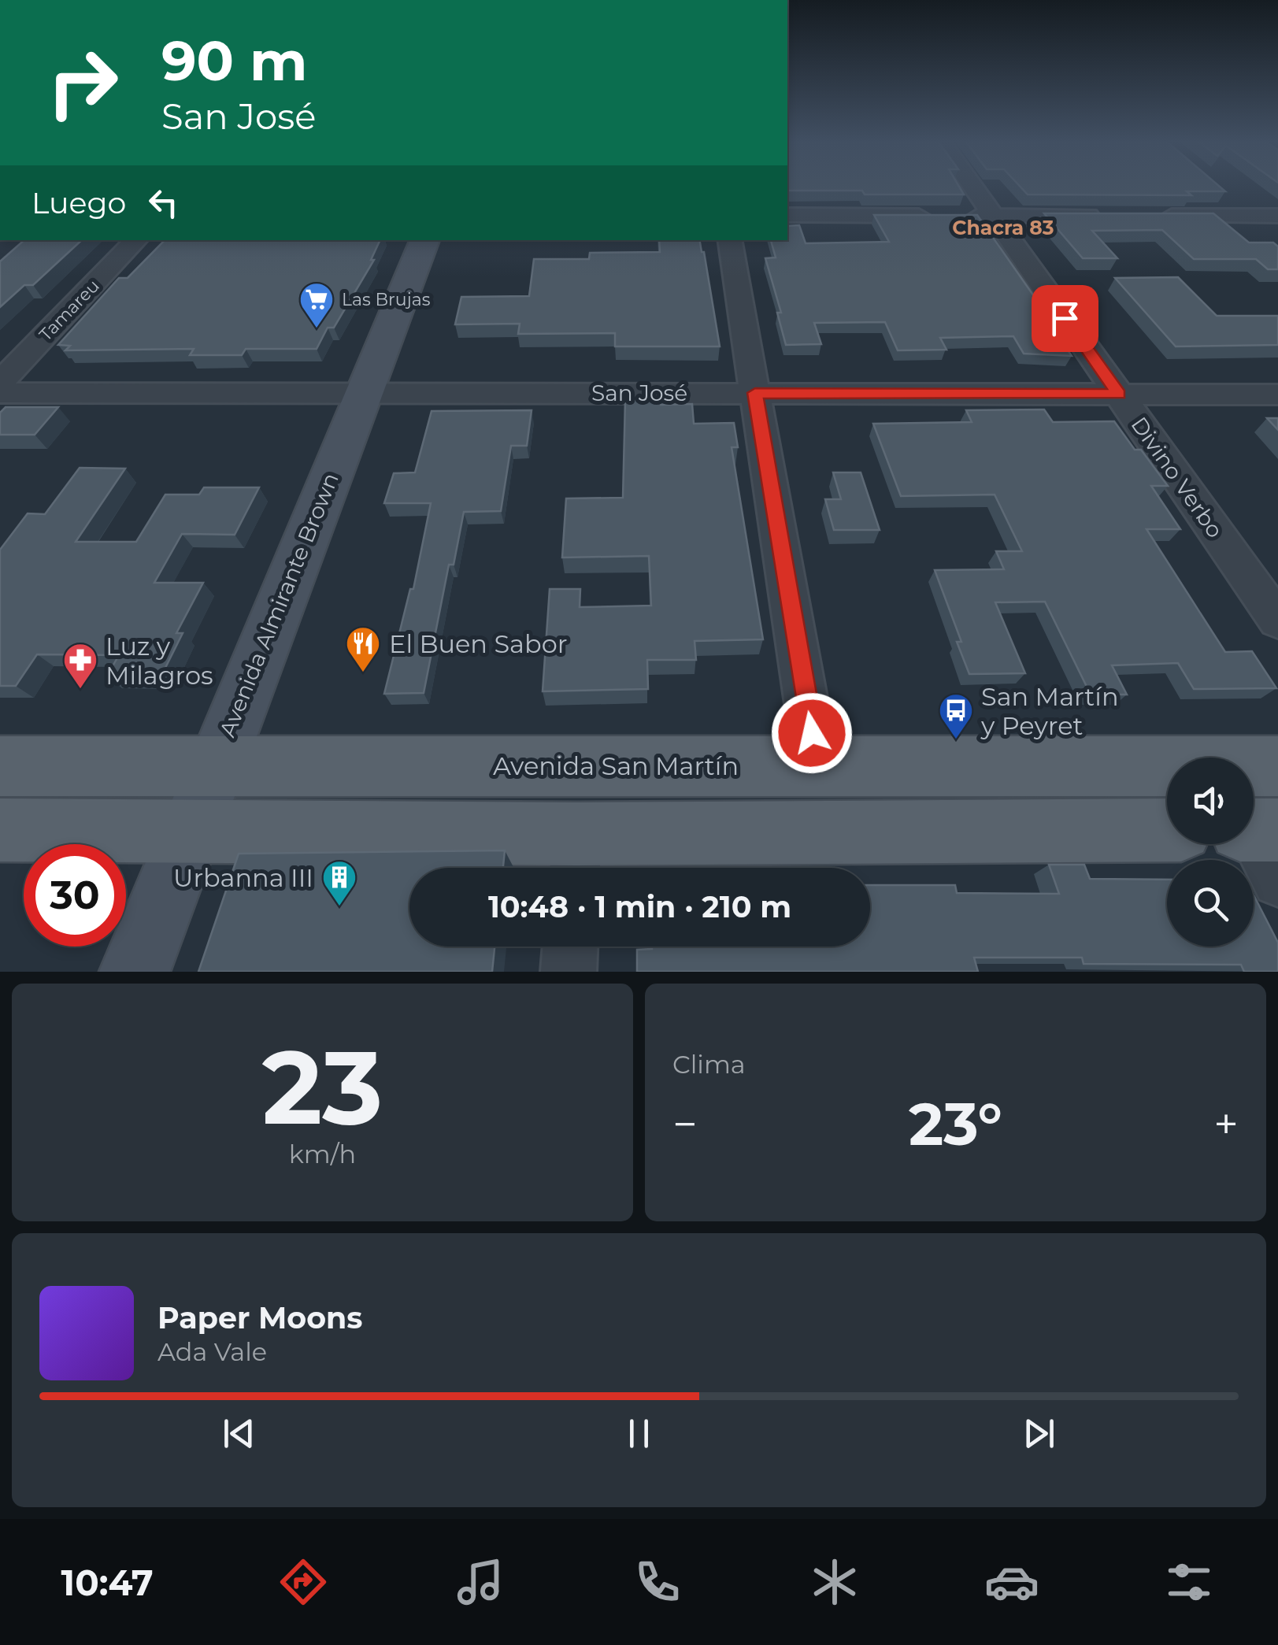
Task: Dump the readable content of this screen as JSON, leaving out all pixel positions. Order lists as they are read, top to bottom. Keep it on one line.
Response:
{"streets":{"main road":["Avenida Almirante Brown","Avenida San Martín"],"street":["Tamareu","San José","Divino Verbo"]},"crossings":[["San José","Divino Verbo"],["San José","Avenida Almirante Brown"],["Avenida Almirante Brown","Avenida San Martín"]],"districts":["Chacra 83"],"places":{"supermarket":["Las Brujas"],"restaurant":["El Buen Sabor"],"pharmacy":["Luz y Milagros"],"bus stop":["San Martín y Peyret"],"building":["Urbanna III"]},"page":{"turn":["90 m","San José"],"then":"Luego","limit":"30","trip":"10:48 · 1 min · 210 m","tile":[["23","km/h"],"Clima"],"heat":["−","23°","+"],"song":["Paper Moons","Ada Vale"],"tabs":"10:47"}}
